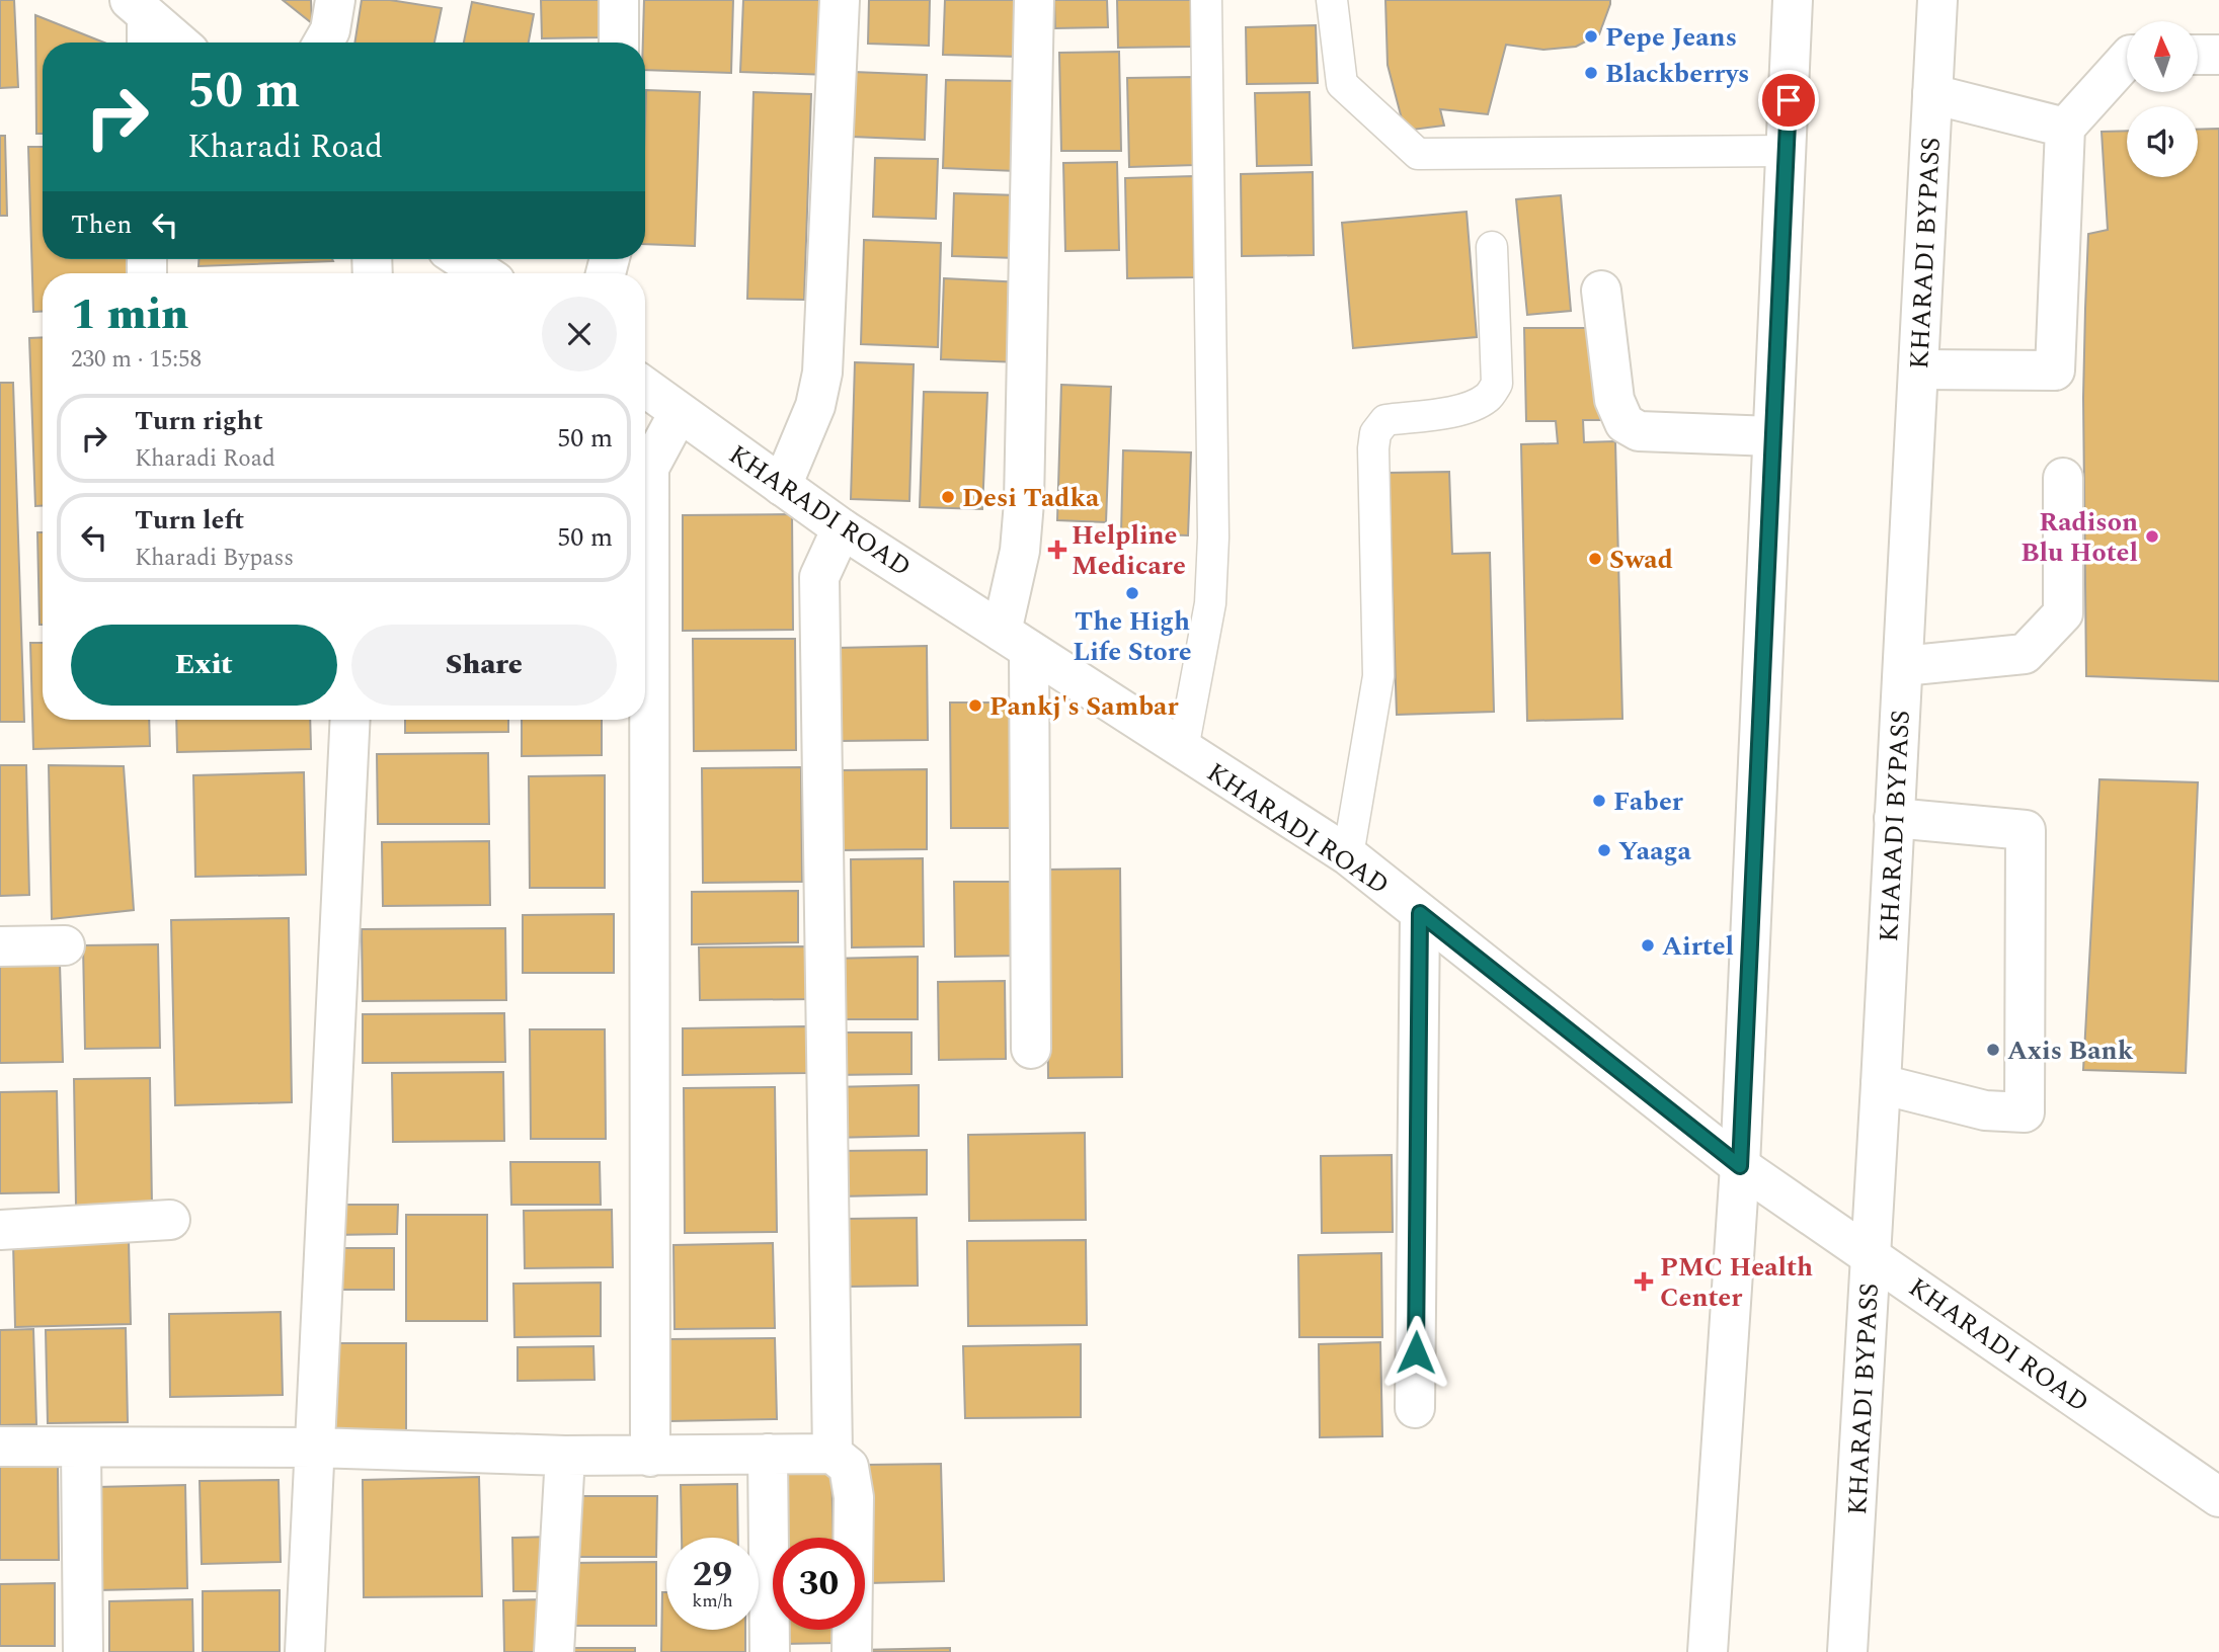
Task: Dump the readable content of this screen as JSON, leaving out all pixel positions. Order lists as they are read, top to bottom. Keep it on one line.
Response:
{"streets":{"main road":["KHARADI BYPASS","KHARADI ROAD"]},"crossings":[["KHARADI BYPASS","KHARADI ROAD"]],"places":{"other":["Pepe Jeans","Blackberrys","Desi Tadka","Radison Blu Hotel","Swad","The High Life Store","Pankj's Sambar","Faber","Yaaga","Airtel","Axis Bank"],"health":["Helpline Medicare","PMC Health Center"]},"north":"top","page":{"turn":["50 m","Kharadi Road"],"then":"Then","heading":["1 min","230 m · 15:58"],"list":[{"name":"Turn right","note":"Kharadi Road","value":"50 m"},{"name":"Turn left","note":"Kharadi Bypass","value":"50 m"}],"buttons":["Exit","Share"],"speed":"29 km/h","limit":"30"}}
